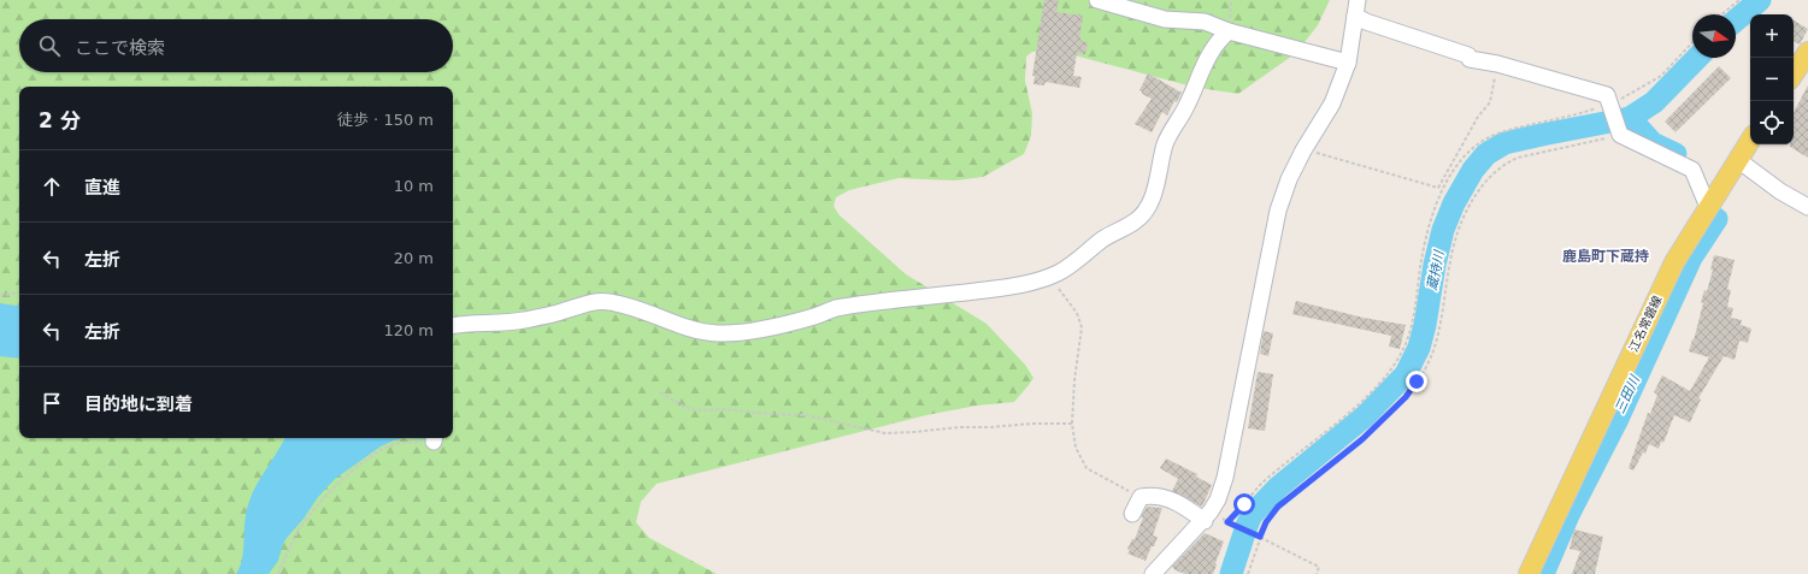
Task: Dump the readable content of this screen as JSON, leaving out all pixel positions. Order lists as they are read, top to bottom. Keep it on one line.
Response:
{"streets":{"main road":["江名常磐線"]},"districts":["鹿島町下蔵持"],"water":["蔵持川","三田川"],"north":"right","page":{"map_buttons":["+","−"],"search":"ここで検索","heading":["2 分","徒歩 · 150 m"],"list":[["直進","10 m"],["左折","20 m"],["左折","120 m"],"目的地に到着"]}}
